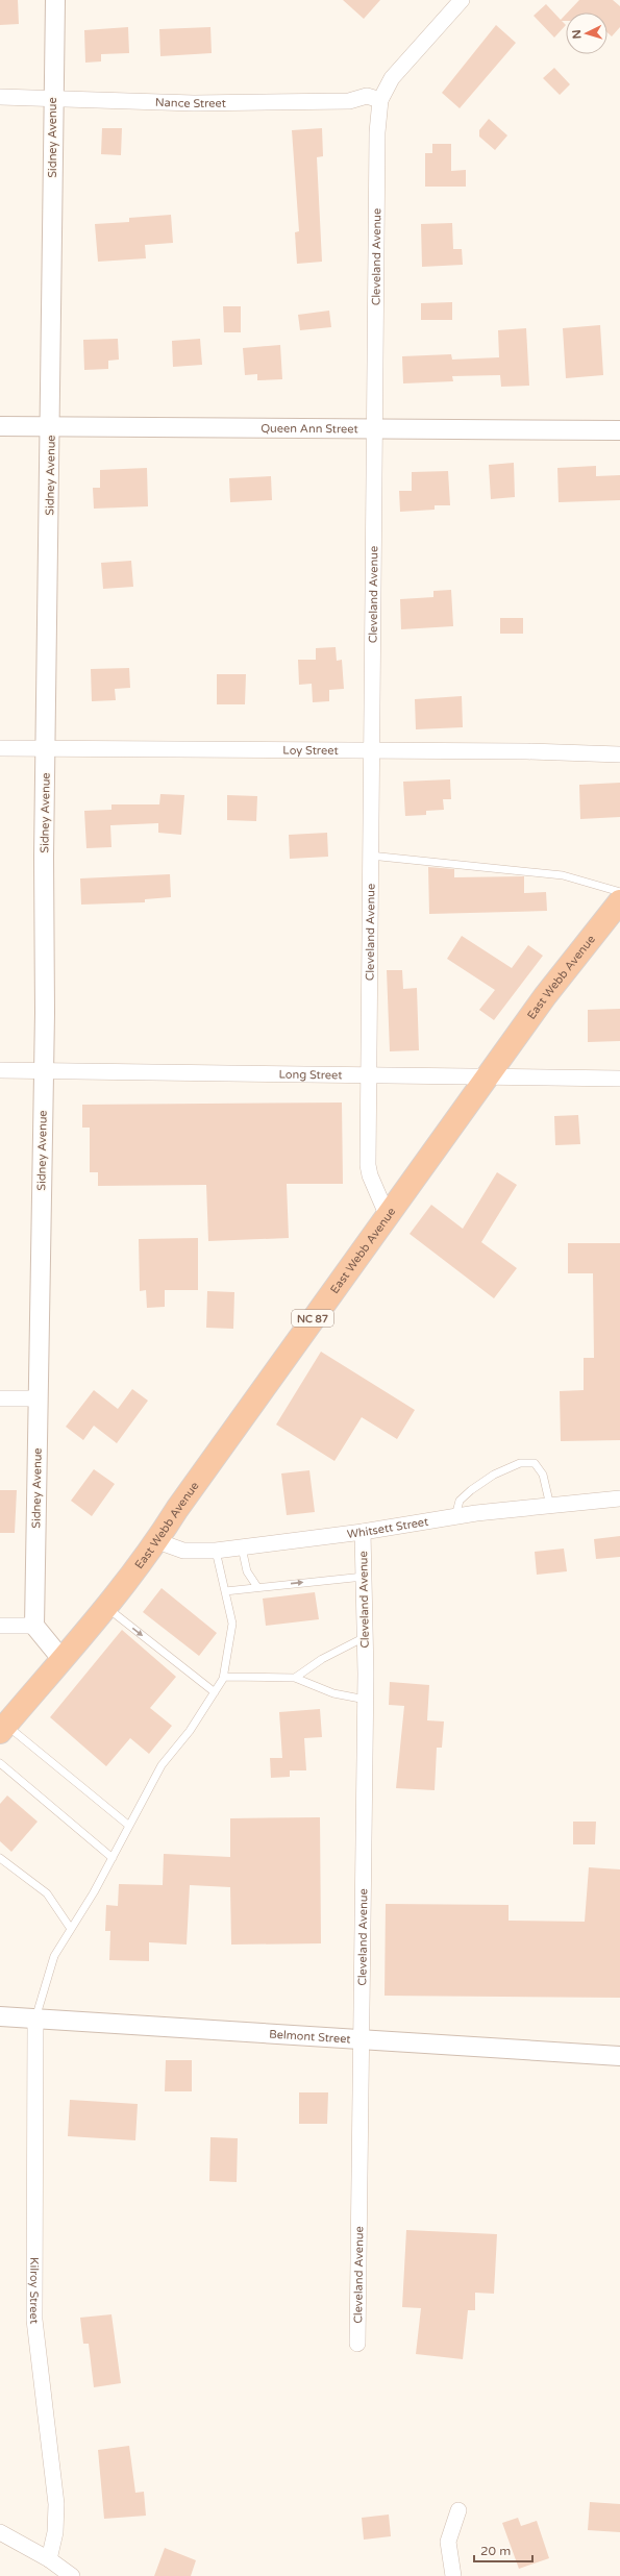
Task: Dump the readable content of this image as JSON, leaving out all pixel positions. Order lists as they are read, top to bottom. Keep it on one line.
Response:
{"streets":{"highway":["East Webb Avenue","NC 87"],"street":["Nance Street","Sidney Avenue","Cleveland Avenue","Queen Ann Street","Loy Street","Long Street","Whitsett Street","Belmont Street","Kilroy Street"]},"crossings":[["Nance Street","Sidney Avenue"],["Nance Street","Cleveland Avenue"],["Sidney Avenue","Queen Ann Street"],["Sidney Avenue","Loy Street"],["Sidney Avenue","Long Street"],["Cleveland Avenue","Queen Ann Street"],["Cleveland Avenue","Loy Street"],["Cleveland Avenue","East Webb Avenue"],["Cleveland Avenue","Long Street"],["Cleveland Avenue","Whitsett Street"],["Cleveland Avenue","Belmont Street"],["East Webb Avenue","Long Street"],["East Webb Avenue","Whitsett Street"],["Belmont Street","Kilroy Street"]],"scale_bar":"20 m","north":"left"}
